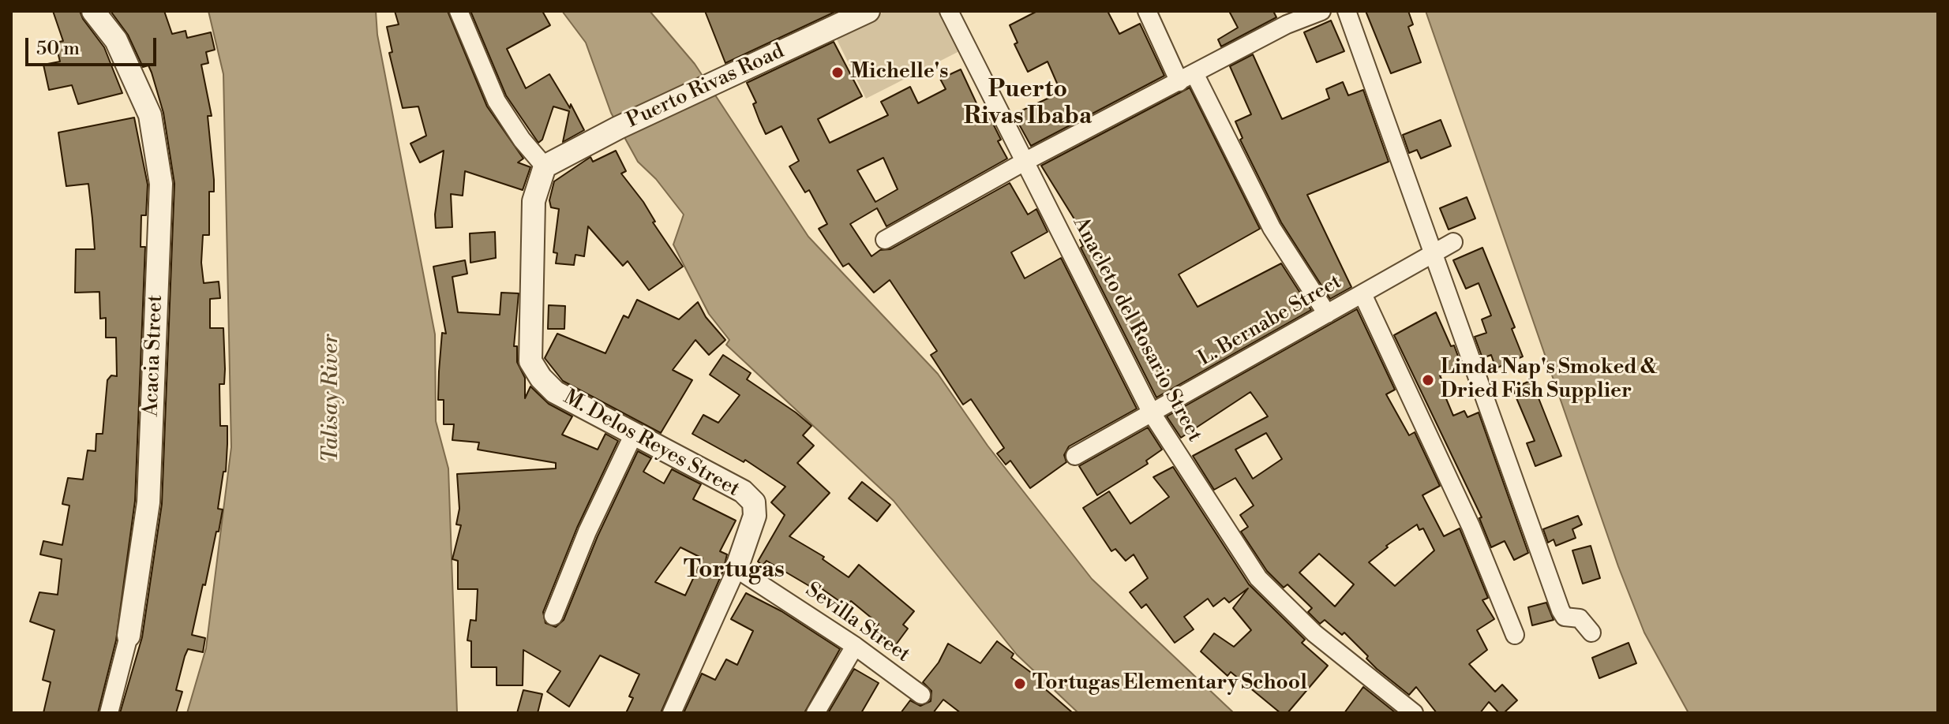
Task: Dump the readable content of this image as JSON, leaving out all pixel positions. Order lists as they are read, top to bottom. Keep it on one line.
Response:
{"streets":{"street":["Puerto Rivas Road","L. Bernabe Street","Anacleto del Rosario Street","Acacia Street","M. Delos Reyes Street","Sevilla Street"]},"crossings":[["Puerto Rivas Road","M. Delos Reyes Street"],["L. Bernabe Street","Anacleto del Rosario Street"],["M. Delos Reyes Street","Sevilla Street"]],"districts":["Puerto Rivas Ibaba","Tortugas"],"water":["Talisay River"],"places":["Michelle's","Linda Nap's Smoked & Dried Fish Supplier","Tortugas Elementary School"],"scale_bar":"50 m"}
